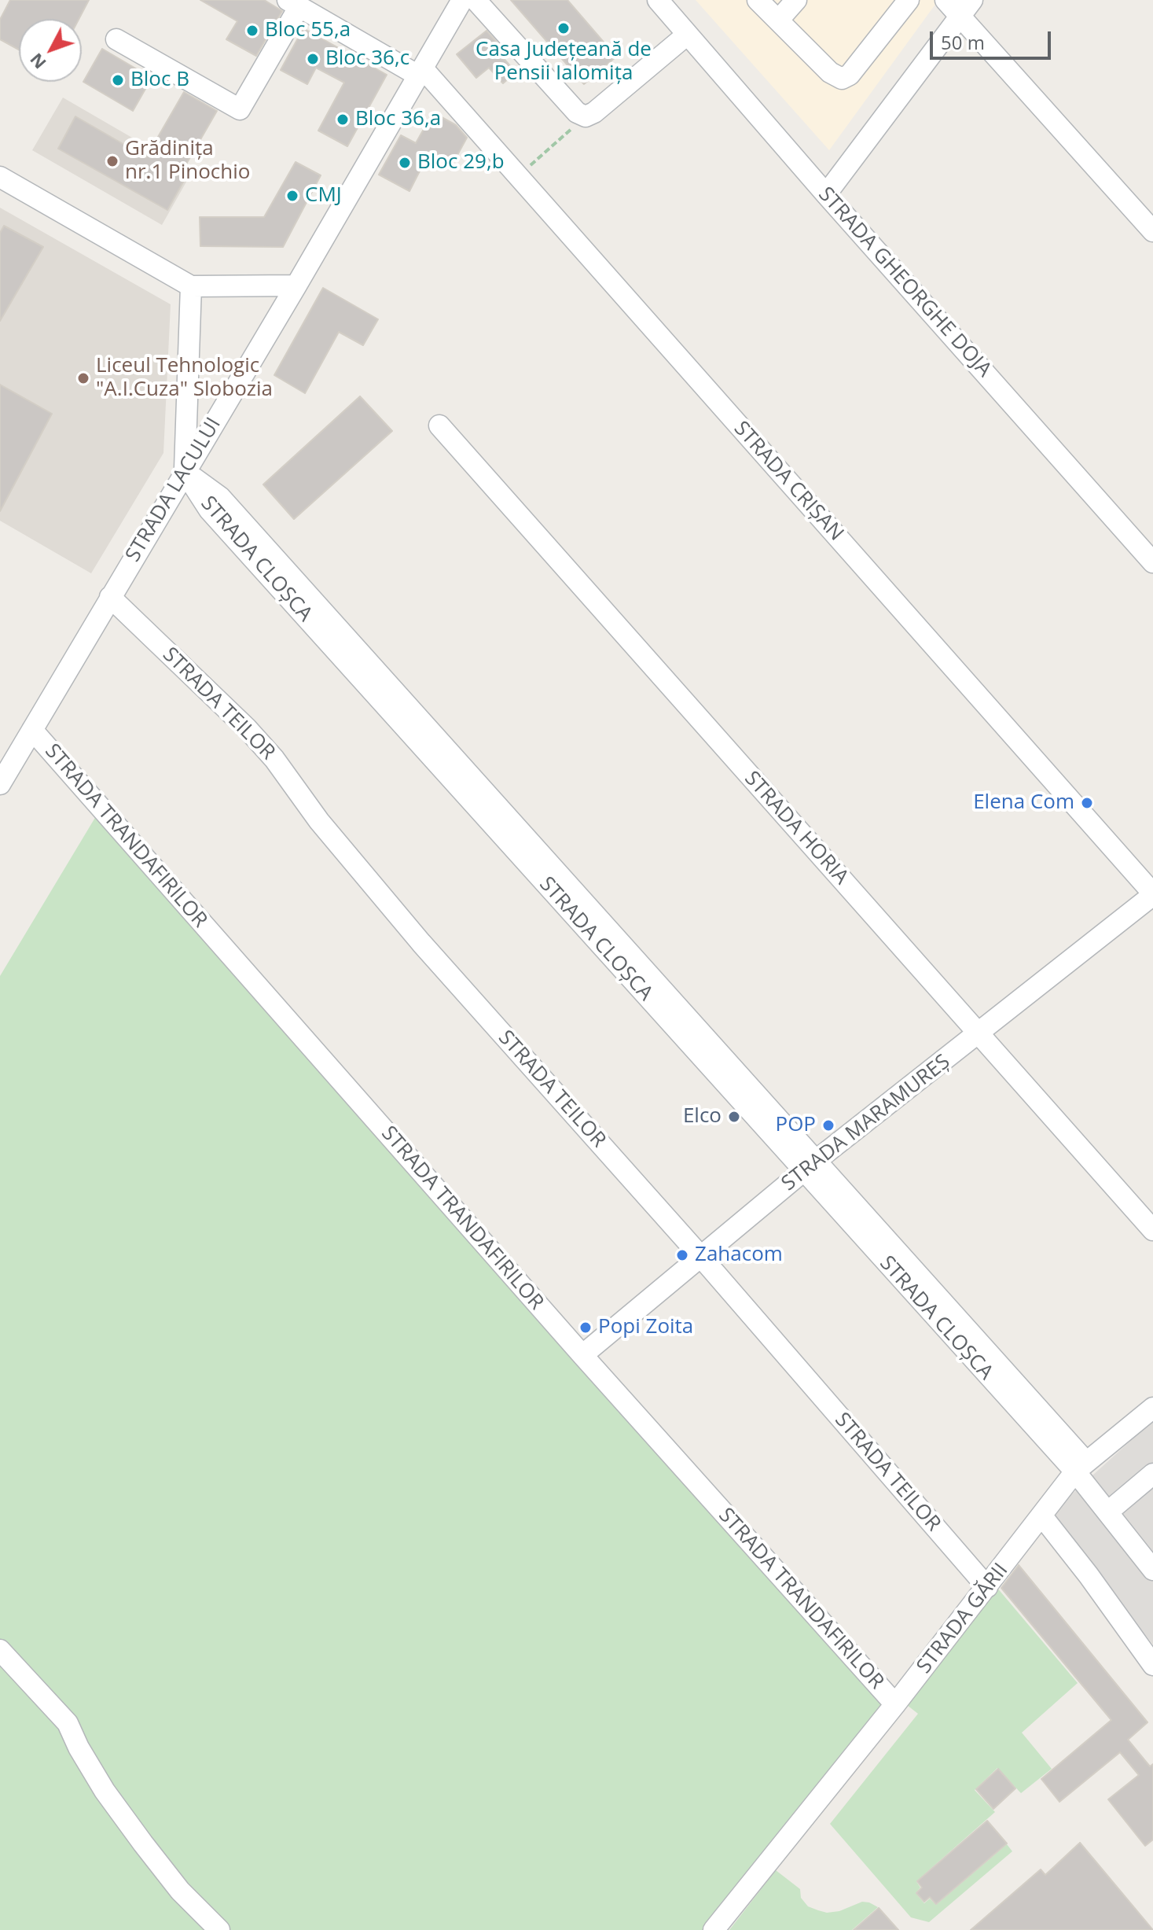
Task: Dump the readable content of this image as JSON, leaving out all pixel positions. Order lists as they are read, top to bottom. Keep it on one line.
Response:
{"streets":{"street":["STRADA GHEORGHE DOJA","STRADA CRIȘAN","STRADA LACULUI","STRADA CLOȘCA","STRADA TEILOR","STRADA HORIA","STRADA TRANDAFIRILOR","STRADA MARAMUREȘ","STRADA GĂRII"]},"crossings":[["STRADA CRIȘAN","STRADA LACULUI"],["STRADA CRIȘAN","STRADA MARAMUREȘ"],["STRADA LACULUI","STRADA CLOȘCA"],["STRADA LACULUI","STRADA TEILOR"],["STRADA LACULUI","STRADA TRANDAFIRILOR"],["STRADA CLOȘCA","STRADA MARAMUREȘ"],["STRADA CLOȘCA","STRADA GĂRII"],["STRADA TEILOR","STRADA MARAMUREȘ"],["STRADA TEILOR","STRADA GĂRII"],["STRADA HORIA","STRADA MARAMUREȘ"],["STRADA TRANDAFIRILOR","STRADA MARAMUREȘ"],["STRADA TRANDAFIRILOR","STRADA GĂRII"]],"places":["Casa Județeană de Pensii Ialomița","Bloc 55,a","Bloc 36,c","Bloc B","Bloc 36,a","Grădinița nr.1 Pinochio","Bloc 29,b","CMJ","Liceul Tehnologic \"A.I.Cuza\" Slobozia","Elena Com","Elco","POP","Zahacom","Popi Zoita"],"scale_bar":"50 m","north":"bottom left"}
